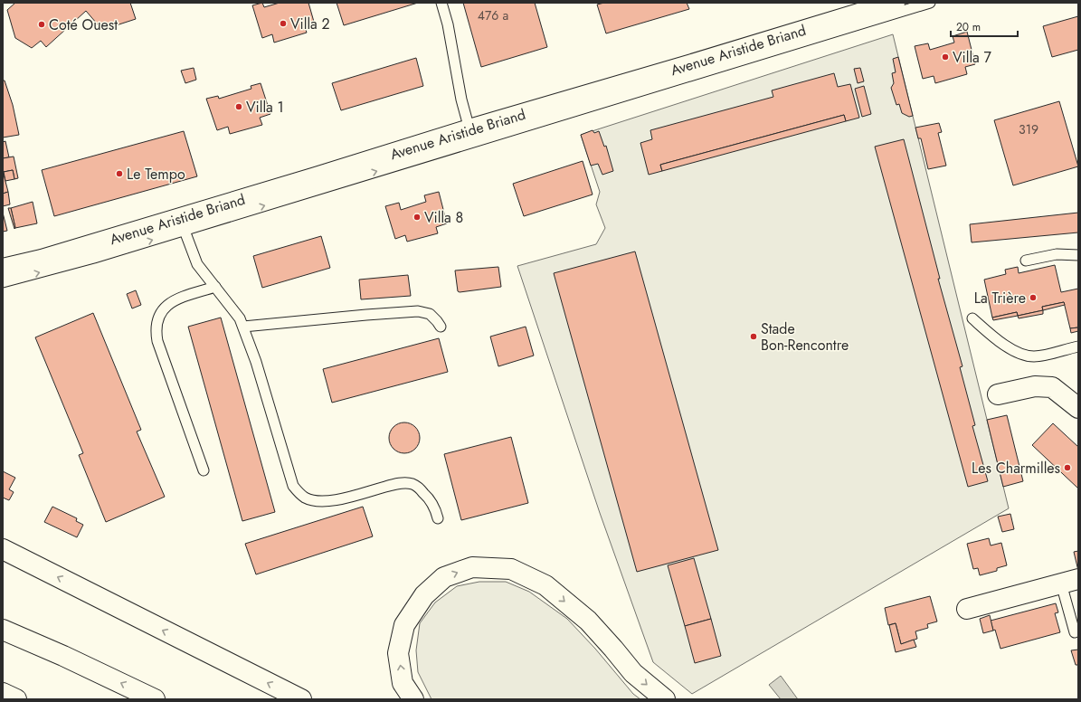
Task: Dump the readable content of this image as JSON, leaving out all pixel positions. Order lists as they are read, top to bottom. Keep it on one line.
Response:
{"streets":{"main road":["Avenue Aristide Briand"]},"places":["Villa 2","Coté Ouest","Villa 7","Villa 1","Le Tempo","Villa 8","La Trière","Stade Bon-Rencontre","Les Charmilles"],"house_numbers":["476 a","319"],"scale_bar":"20 m"}
